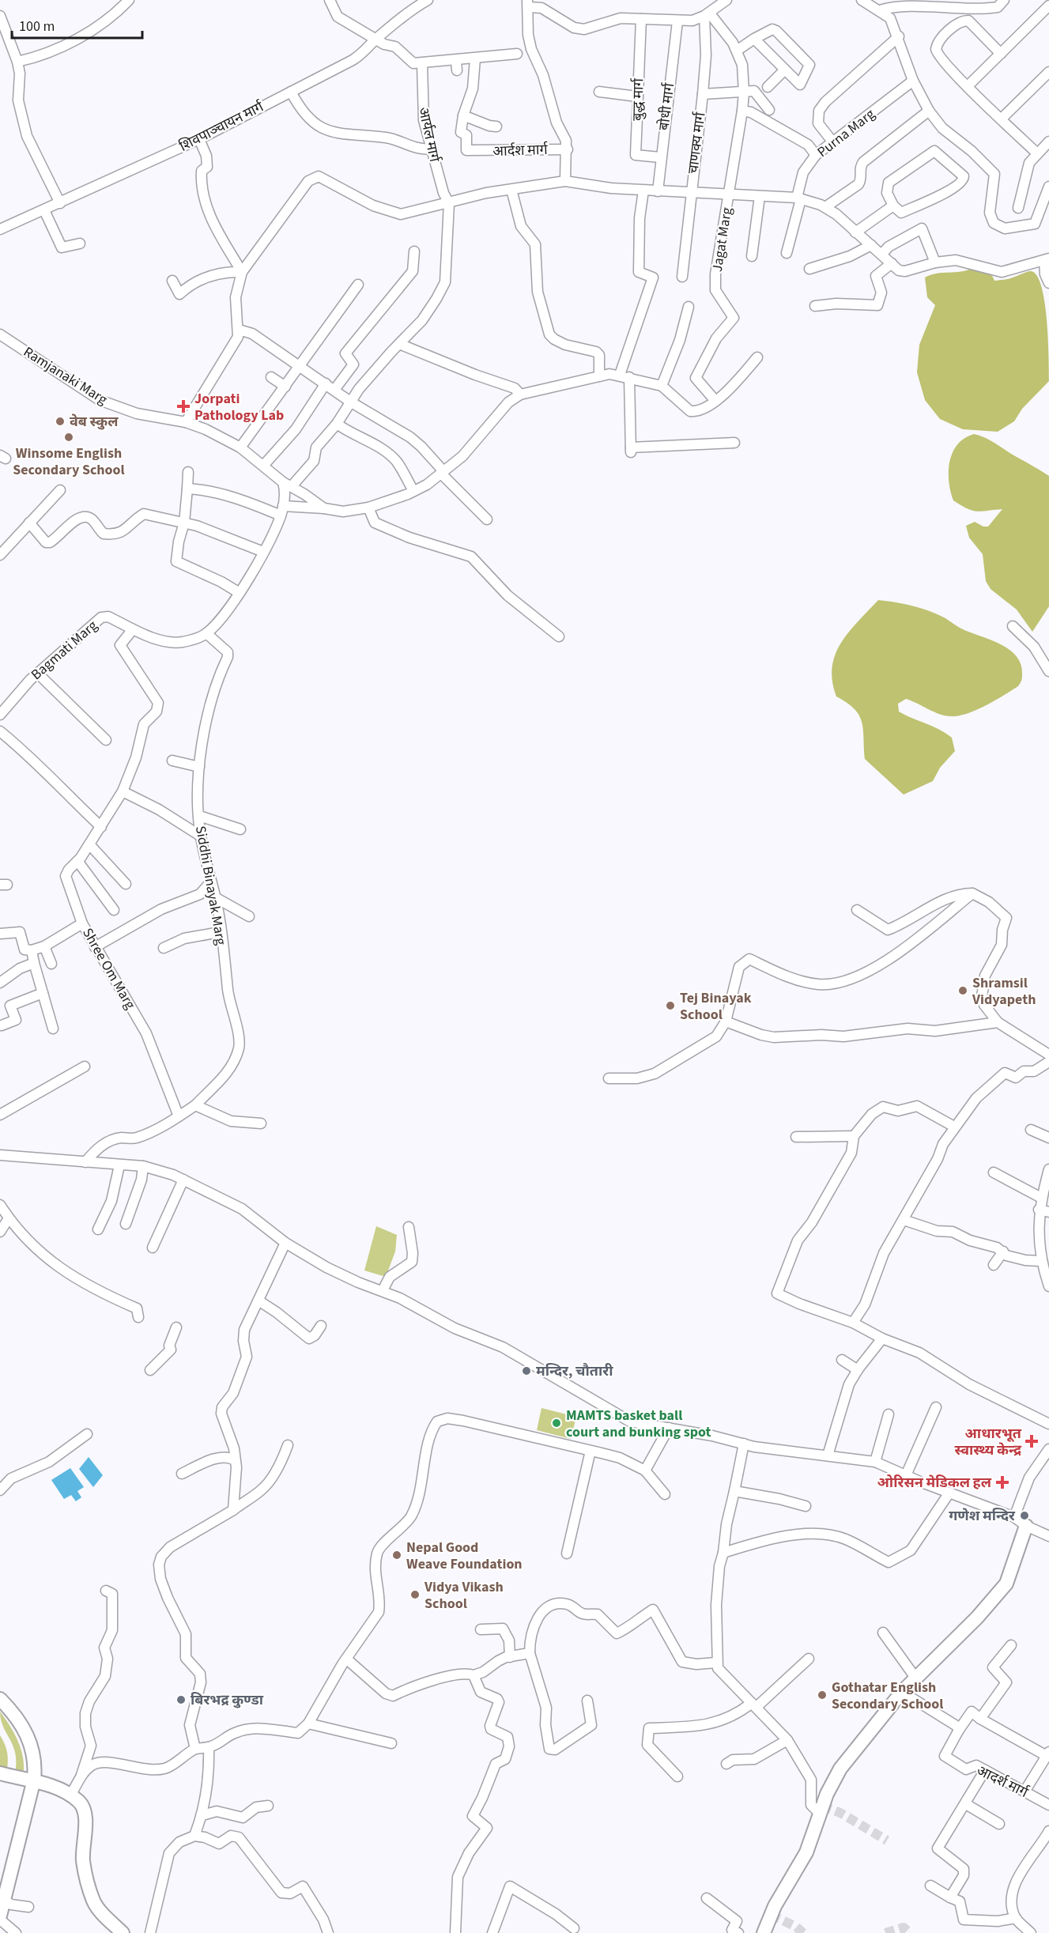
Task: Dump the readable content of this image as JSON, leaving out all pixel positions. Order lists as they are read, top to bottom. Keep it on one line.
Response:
{"streets":{"street":["बुद्ध मार्ग","बोधी मार्ग","शिवपाञ्चायन मार्ग","Purna Marg","आर्यल मार्ग","चाणक्य मार्ग","आर्दश मार्ग","Jagat Marg","Ramjanaki Marg","Bagmati Marg","Siddhi Binayak Marg","Shree Om Marg","आदर्श मार्ग"]},"crossings":[["बुद्ध मार्ग","बोधी मार्ग"],["चाणक्य मार्ग","Jagat Marg"],["Jagat Marg","Ramjanaki Marg"],["Bagmati Marg","Siddhi Binayak Marg"],["Bagmati Marg","Shree Om Marg"],["Siddhi Binayak Marg","Shree Om Marg"]],"places":{"health":["Jorpati Pathology Lab","आधारभूत स्वास्थ्य केन्द्र","ओरिसन मेडिकल हल"],"other":["वेब स्कुल","Winsome English Secondary School","Shramsil Vidyapeth","Tej Binayak School","मन्दिर, चौतारी","MAMTS basket ball court and bunking spot","गणेश मन्दिर","Nepal Good Weave Foundation","Vidya Vikash School","Gothatar English Secondary School","बिरभद्र कुण्डा"]},"scale_bar":"100 m"}
